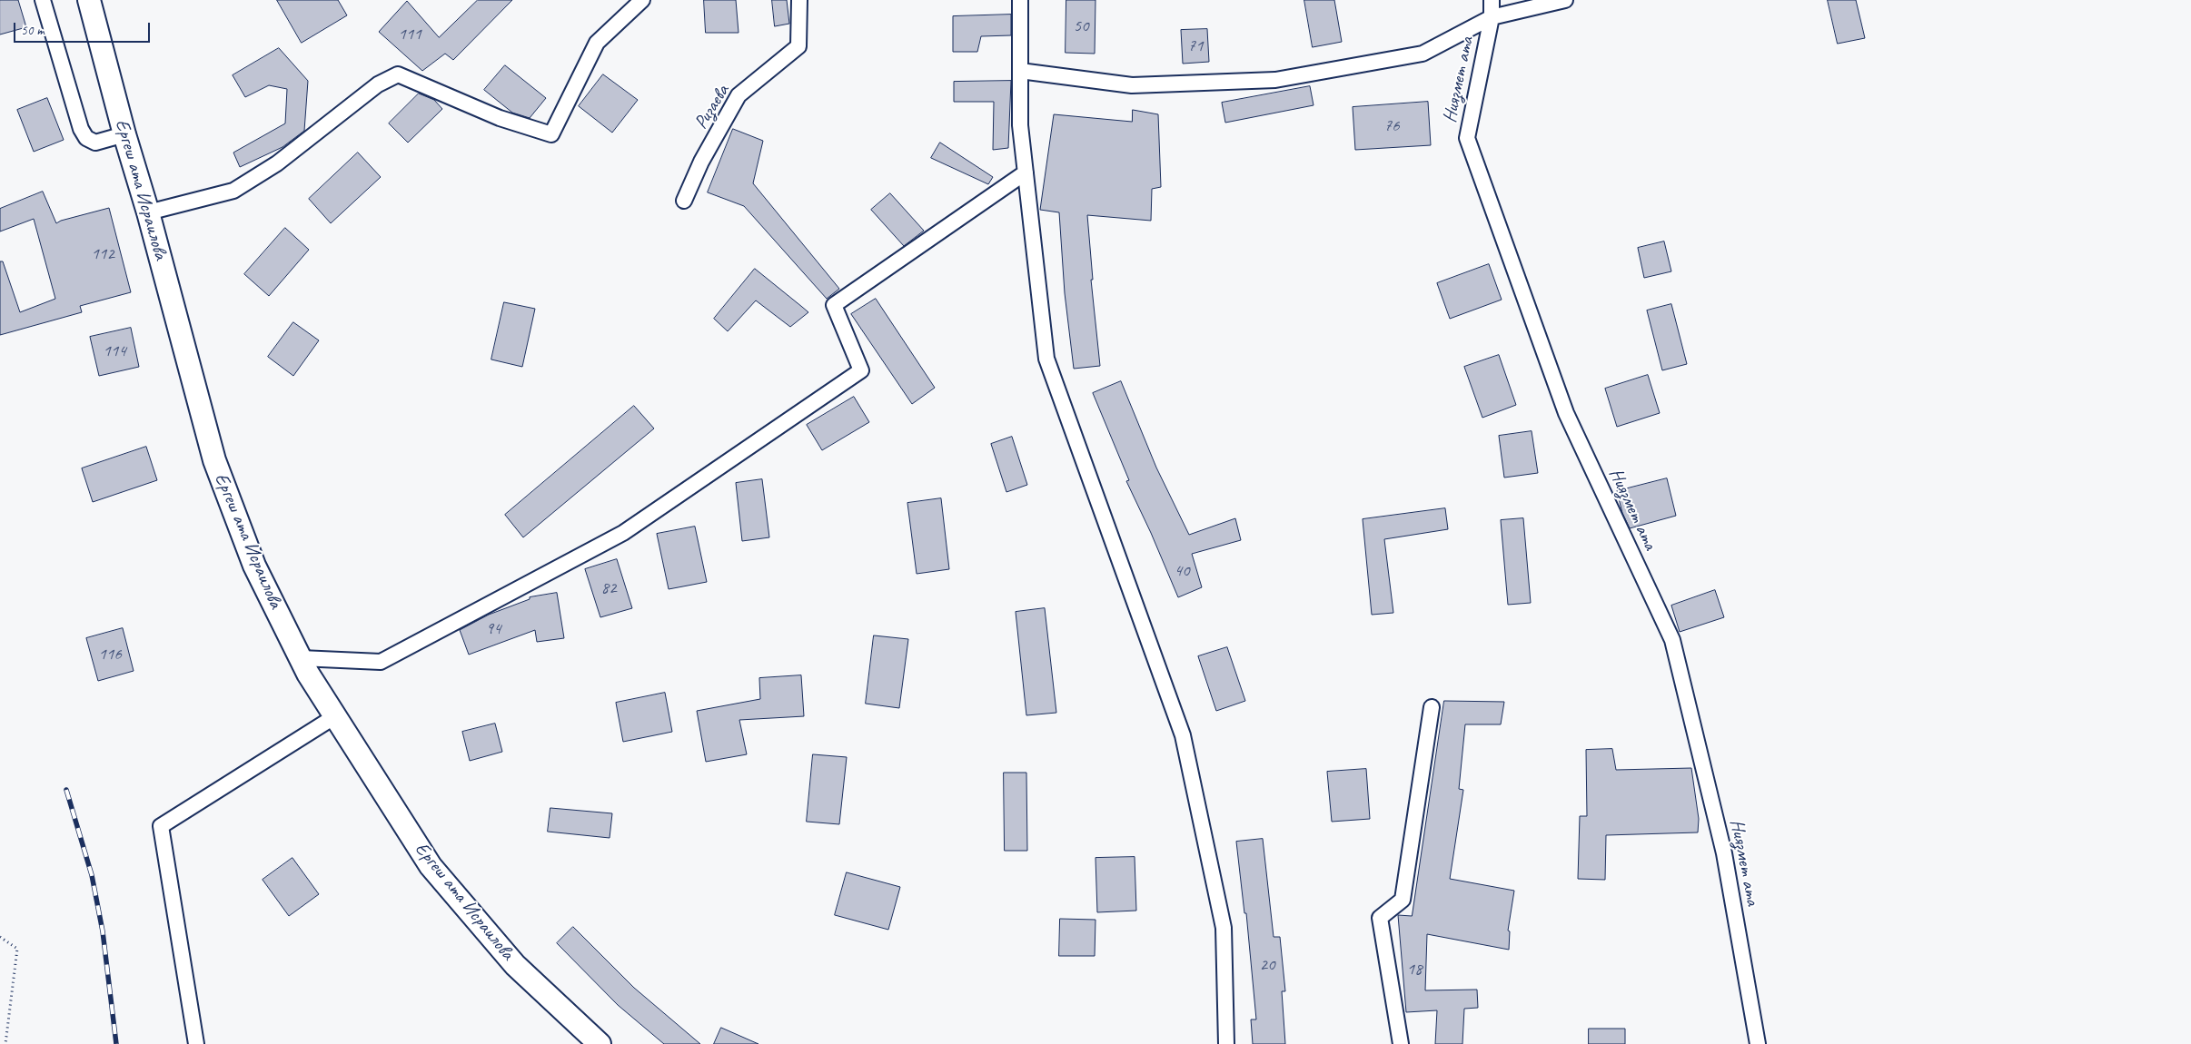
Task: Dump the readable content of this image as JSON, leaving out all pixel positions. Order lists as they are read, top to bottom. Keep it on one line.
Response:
{"streets":{"main road":["Ергеш ата Исраилова"],"street":["Ниязмет ата","Ризаева"]},"house_numbers":["50","111","71","76","112","114","40","82","94","116","20","18"],"scale_bar":"50 m"}
